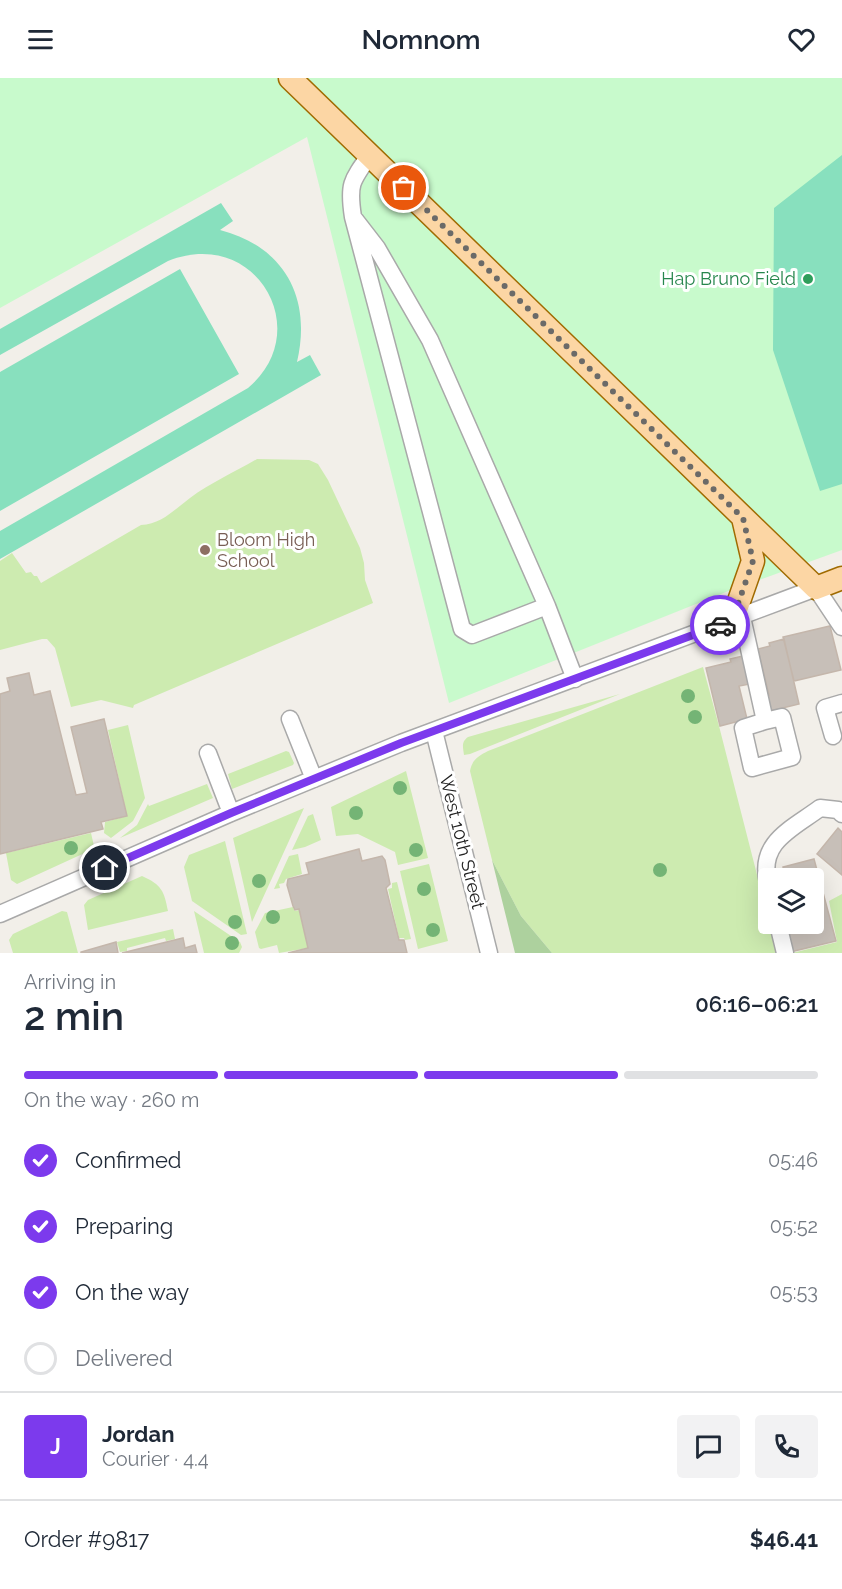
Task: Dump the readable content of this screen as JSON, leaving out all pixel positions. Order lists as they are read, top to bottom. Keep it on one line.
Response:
{"streets":{"street":["West 10th Street"]},"places":["Hap Bruno Field","Bloom High School"],"page":{"header":"Nomnom","heading":["2 min","Arriving in","06:16–06:21"],"panel":["Jordan","Courier · 4.4","Order #9817","$46.41"],"bar":"On the way · 260 m","list":[["Confirmed","05:46"],["Preparing","05:52"],["On the way","05:53"],"Delivered"],"round":"J"}}
